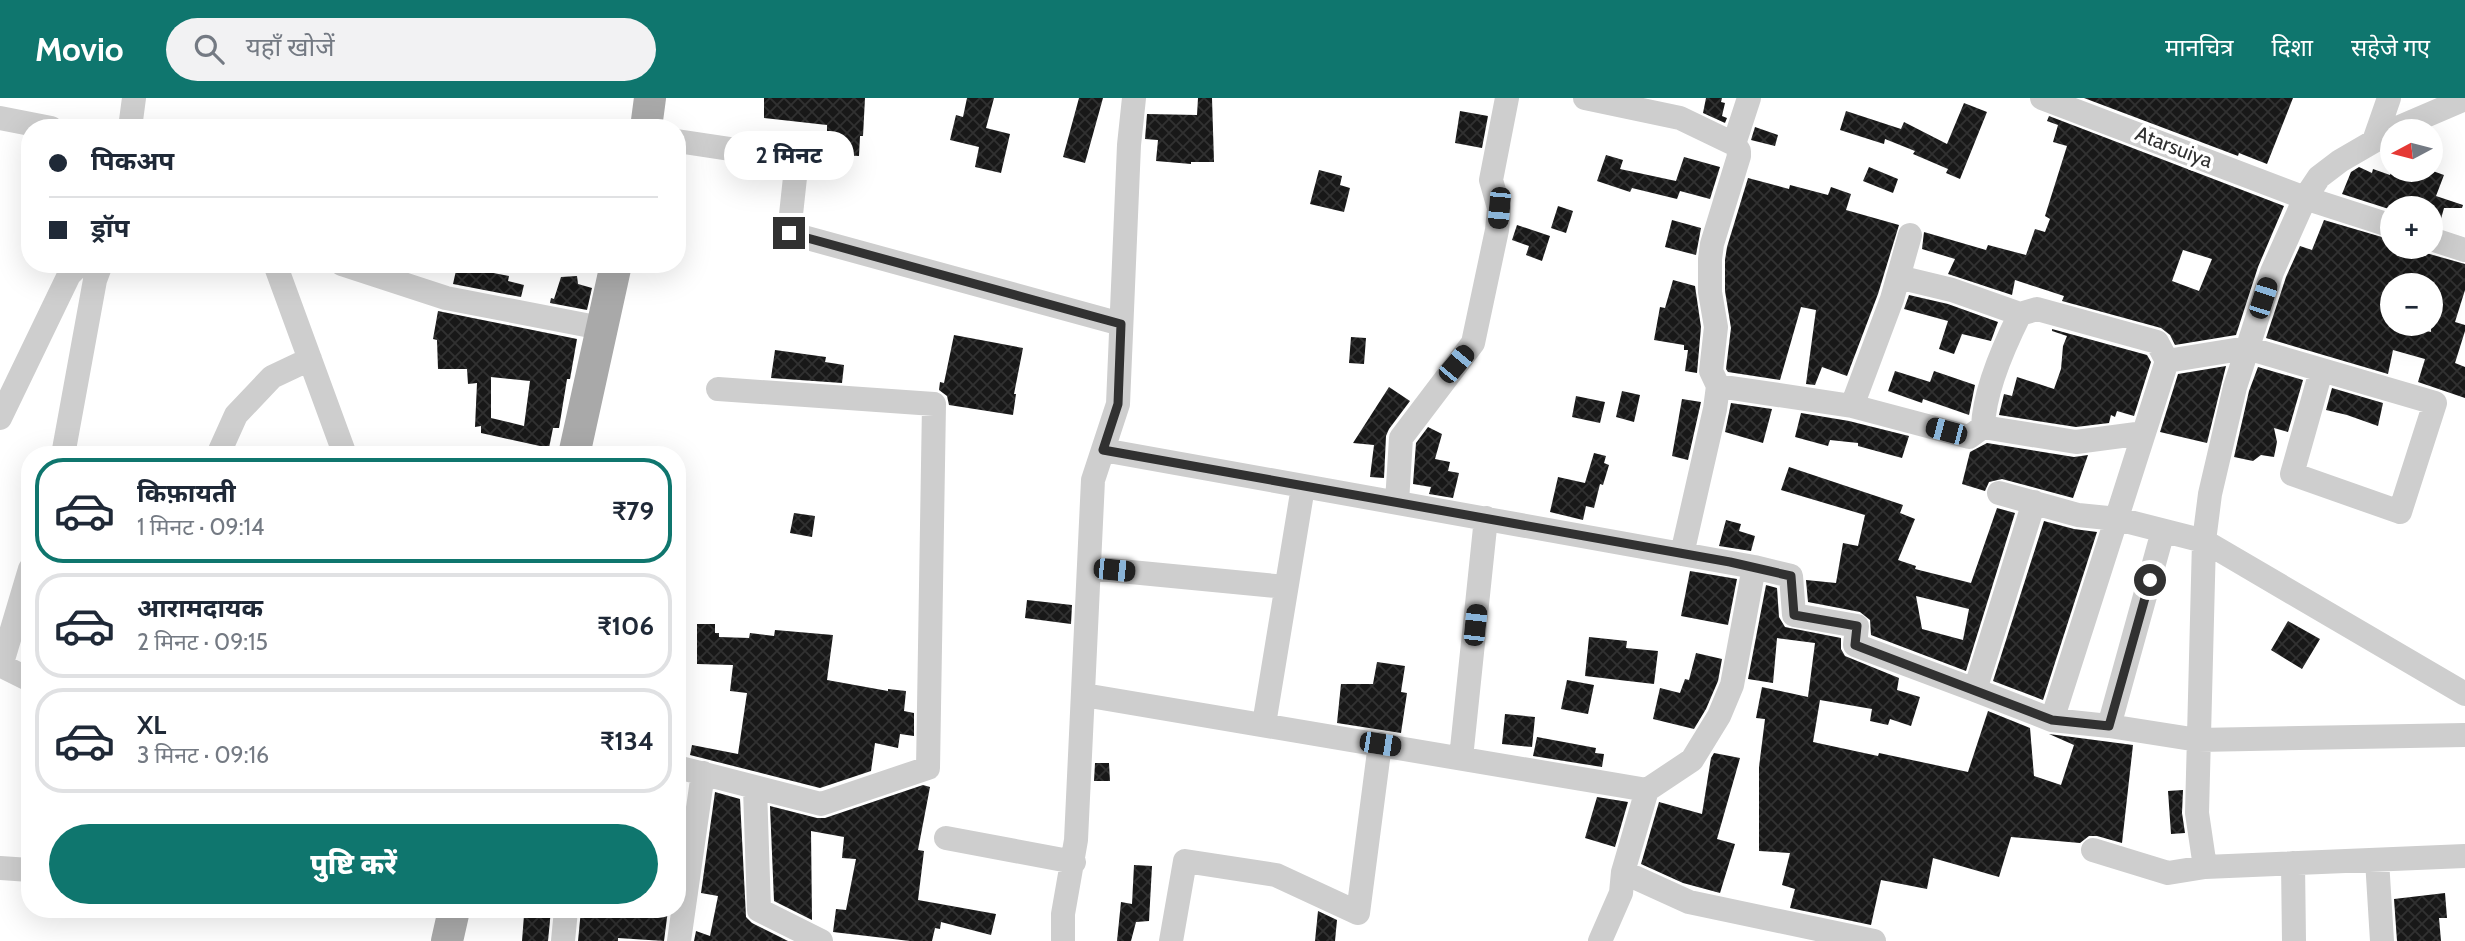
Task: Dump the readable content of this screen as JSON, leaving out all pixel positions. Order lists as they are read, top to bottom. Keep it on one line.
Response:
{"streets":{"street":["Atarsuiya"]},"north":"left","page":{"header":"Movio","search":"यहाँ खोजें","nav":["मानचित्र","दिशा","सहेजे गए"],"map_buttons":["+","−"],"banner":["पिकअप","ड्रॉप"],"bubble":"2 मिनट","list":[{"name":"किफ़ायती","note":"1 मिनट · 09:14","value":"₹79"},{"name":"आरामदायक","note":"2 मिनट · 09:15","value":"₹106"},{"name":"XL","note":"3 मिनट · 09:16","value":"₹134"}],"buttons":"पुष्टि करें"}}
